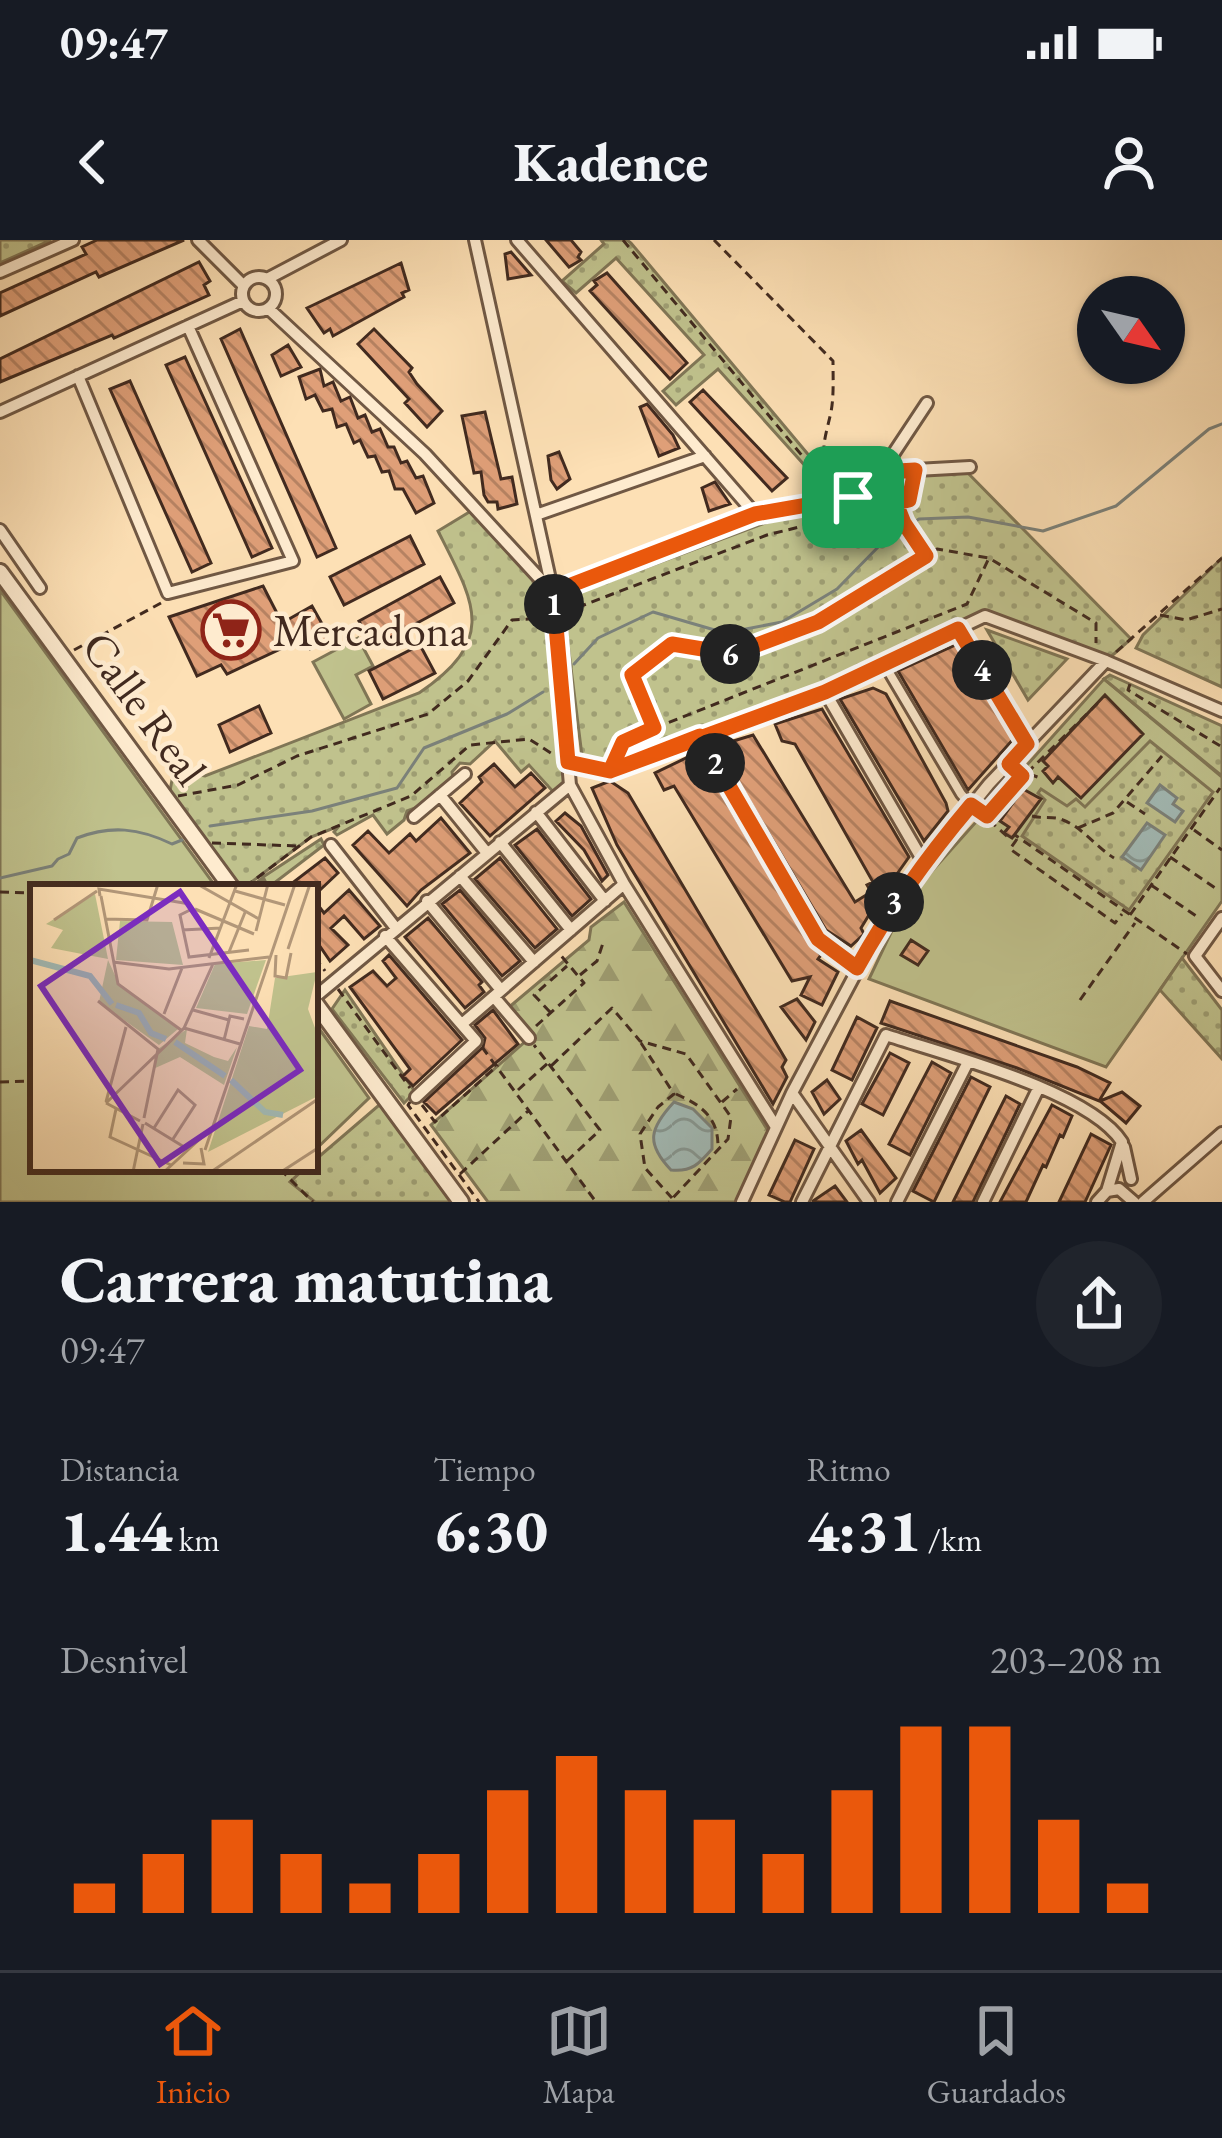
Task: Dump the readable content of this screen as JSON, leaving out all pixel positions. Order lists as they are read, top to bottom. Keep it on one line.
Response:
{"streets":{"street":["Calle Real"]},"places":{"supermarket":["Mercadona"]},"north":"bottom right","page":{"status":"09:47","header":"Kadence","pins":["1","6","4","2","3"],"heading":["Carrera matutina","09:47"],"stats":[["Distancia","1.44 km"],["Tiempo","6:30"],["Ritmo","4:31 /km"]],"chart":["Desnivel","203–208 m"],"tabs":["Inicio","Mapa","Guardados"]}}
